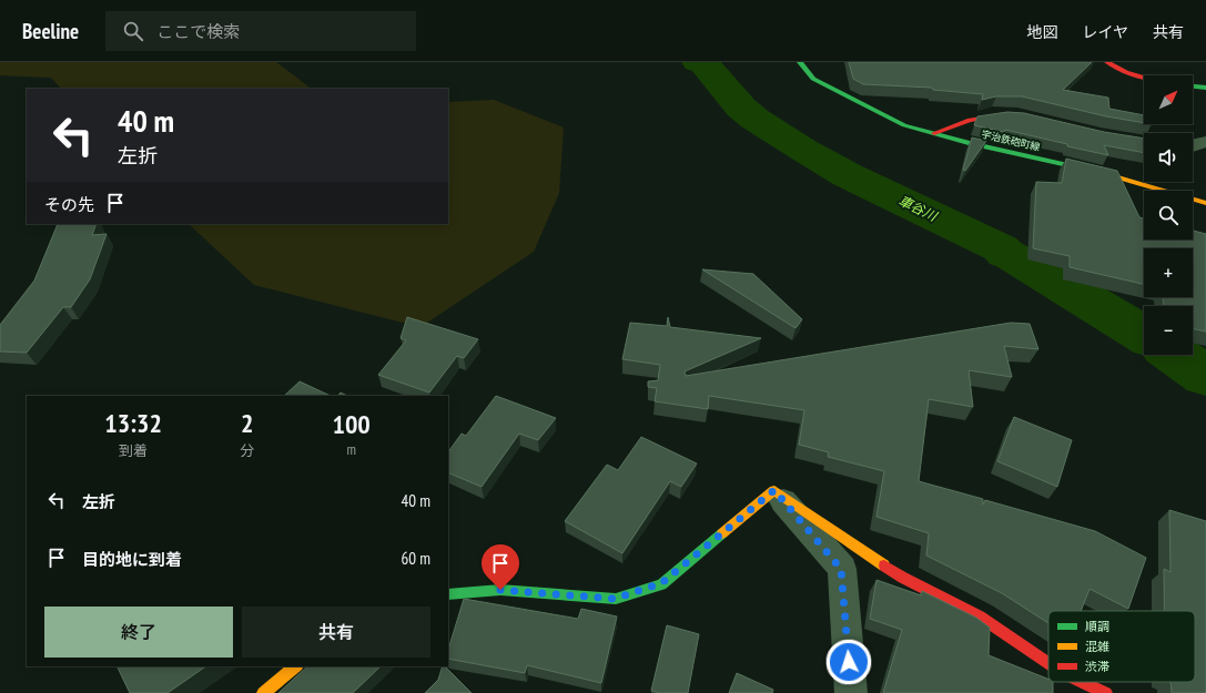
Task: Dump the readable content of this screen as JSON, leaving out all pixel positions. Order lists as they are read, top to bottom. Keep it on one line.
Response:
{"streets":{"street":["宇治鉄砲町線"]},"water":["車谷川"],"legend":["順調","混雑","渋滞"],"north":"top right","page":{"header":"Beeline","search":"ここで検索","nav":["地図","レイヤ","共有"],"map_buttons":["+","−"],"turn":["40 m","左折"],"then":"その先","eta":["13:32","到着","2","分","100","m"],"list":[{"name":"左折","value":"40 m"},{"name":"目的地に到着","value":"60 m"}],"buttons":["終了","共有"]}}
